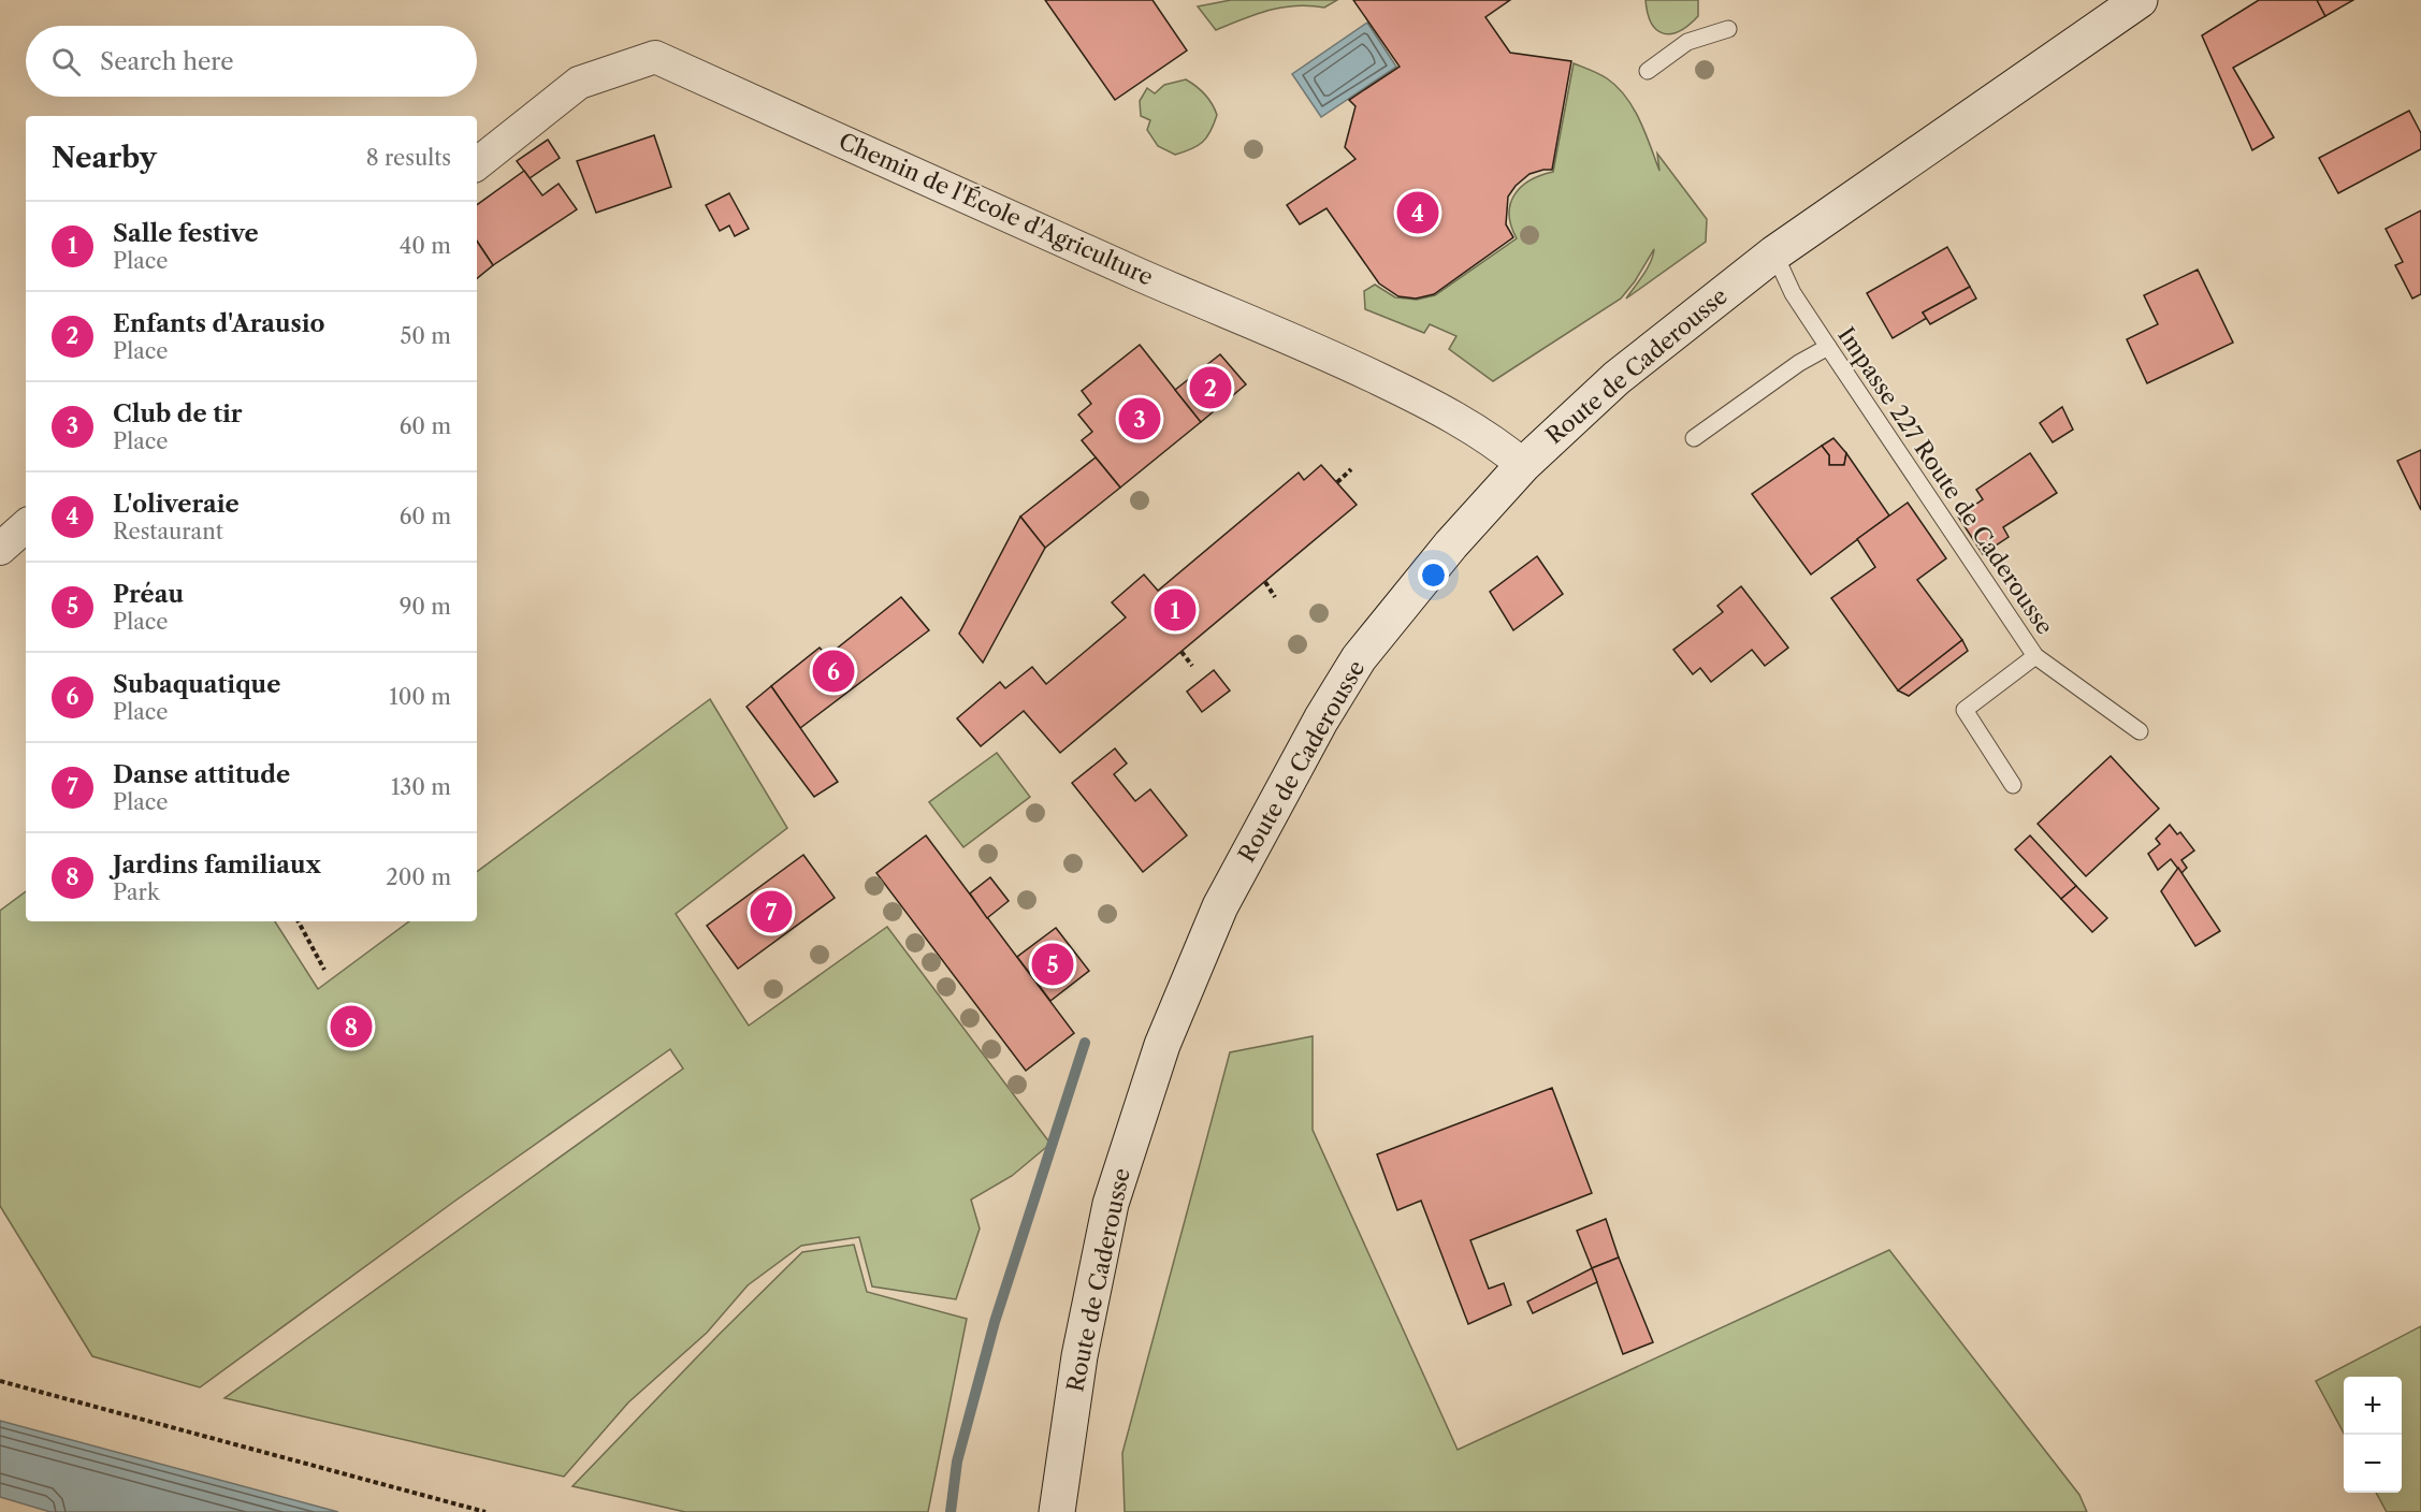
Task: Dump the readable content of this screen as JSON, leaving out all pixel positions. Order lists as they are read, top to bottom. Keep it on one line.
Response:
{"streets":{"main road":["Route de Caderousse"],"street":["Chemin de l'École d'Agriculture"],"lane":["Impasse 227 Route de Caderousse"]},"crossings":[["Chemin de l'École d'Agriculture","Route de Caderousse"],["Route de Caderousse","Impasse 227 Route de Caderousse"]],"page":{"search":"Search here","heading":["Nearby","8 results"],"pins":["4","2","3","1","6","7","5","8"],"list":[{"mark":"1","name":"Salle festive","note":"Place","value":"40 m"},{"mark":"2","name":"Enfants d'Arausio","note":"Place","value":"50 m"},{"mark":"3","name":"Club de tir","note":"Place","value":"60 m"},{"mark":"4","name":"L'oliveraie","note":"Restaurant","value":"60 m"},{"mark":"5","name":"Préau","note":"Place","value":"90 m"},{"mark":"6","name":"Subaquatique","note":"Place","value":"100 m"},{"mark":"7","name":"Danse attitude","note":"Place","value":"130 m"},{"mark":"8","name":"Jardins familiaux","note":"Park","value":"200 m"}],"map_buttons":["+","−"]}}
